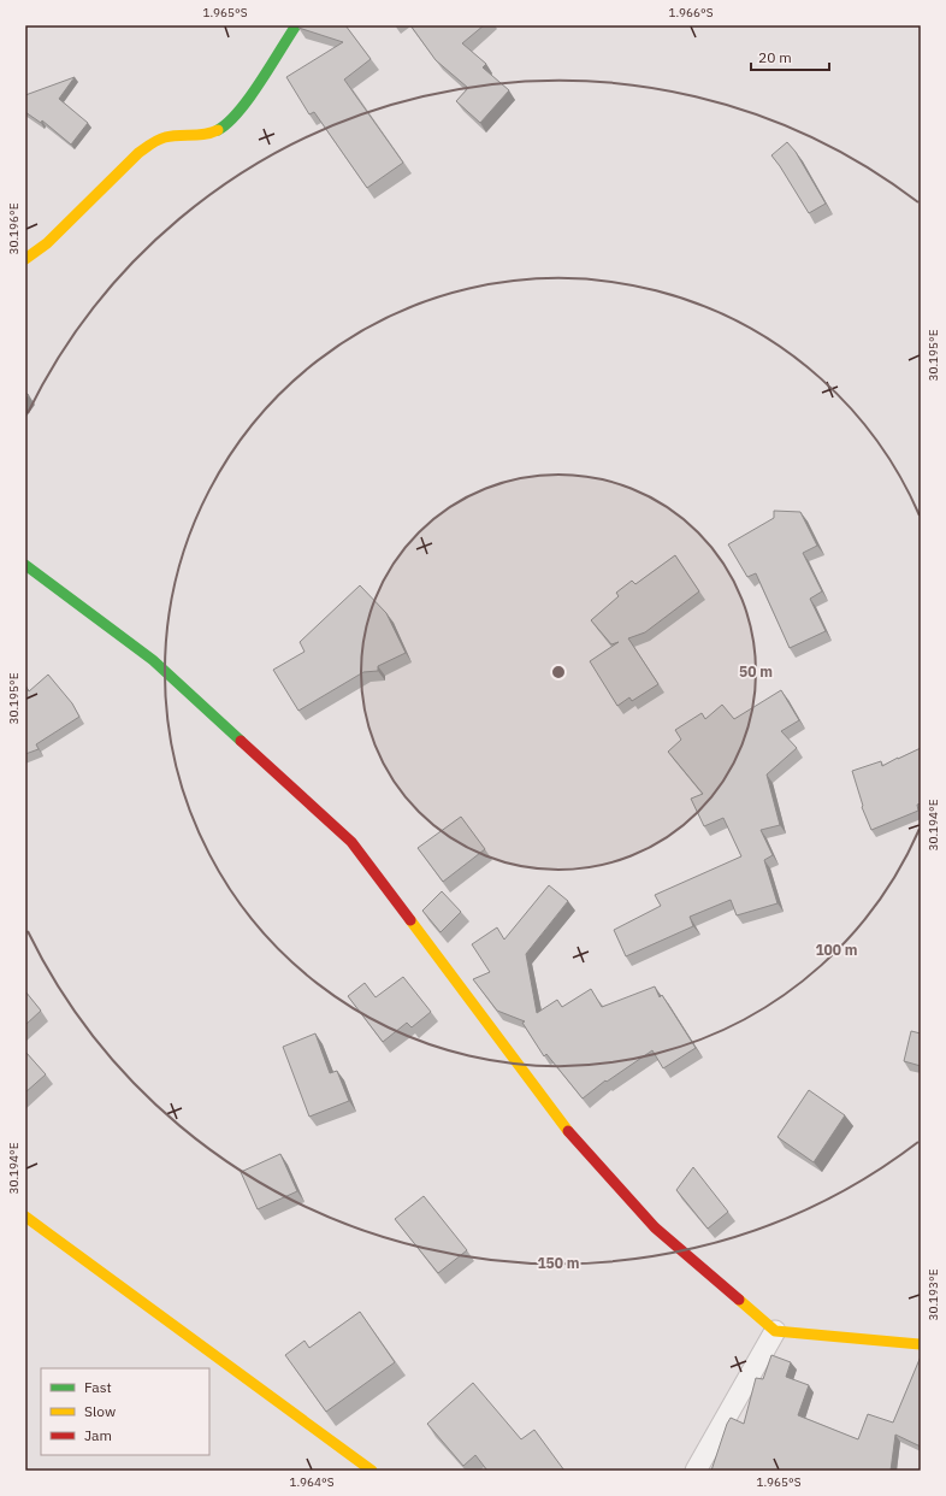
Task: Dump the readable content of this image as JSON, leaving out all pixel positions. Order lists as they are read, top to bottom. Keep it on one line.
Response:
{"legend":["Fast","Slow","Jam"],"scale_bar":"20 m","coordinates":["1.965°S","1.966°S","30.196°E","30.195°E","30.194°E","30.193°E","1.964°S"],"rings":["50 m","100 m","150 m"]}
